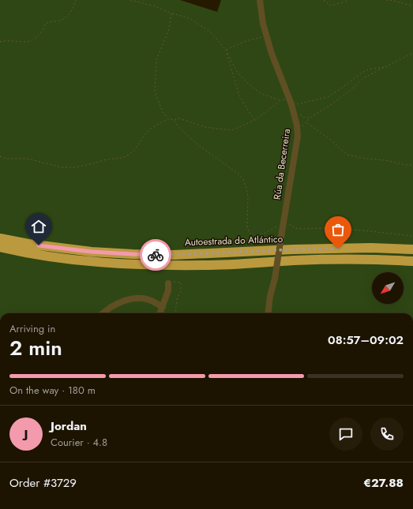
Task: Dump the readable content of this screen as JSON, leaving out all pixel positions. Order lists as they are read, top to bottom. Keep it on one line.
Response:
{"streets":{"highway":["Autoestrada do Atlántico"],"street":["Rúa da Becerreira"]},"north":"bottom left","page":{"heading":["2 min","Arriving in","08:57–09:02"],"panel":["Jordan","Courier · 4.8","Order #3729","€27.88"],"bar":"On the way · 180 m","round":"J"}}
